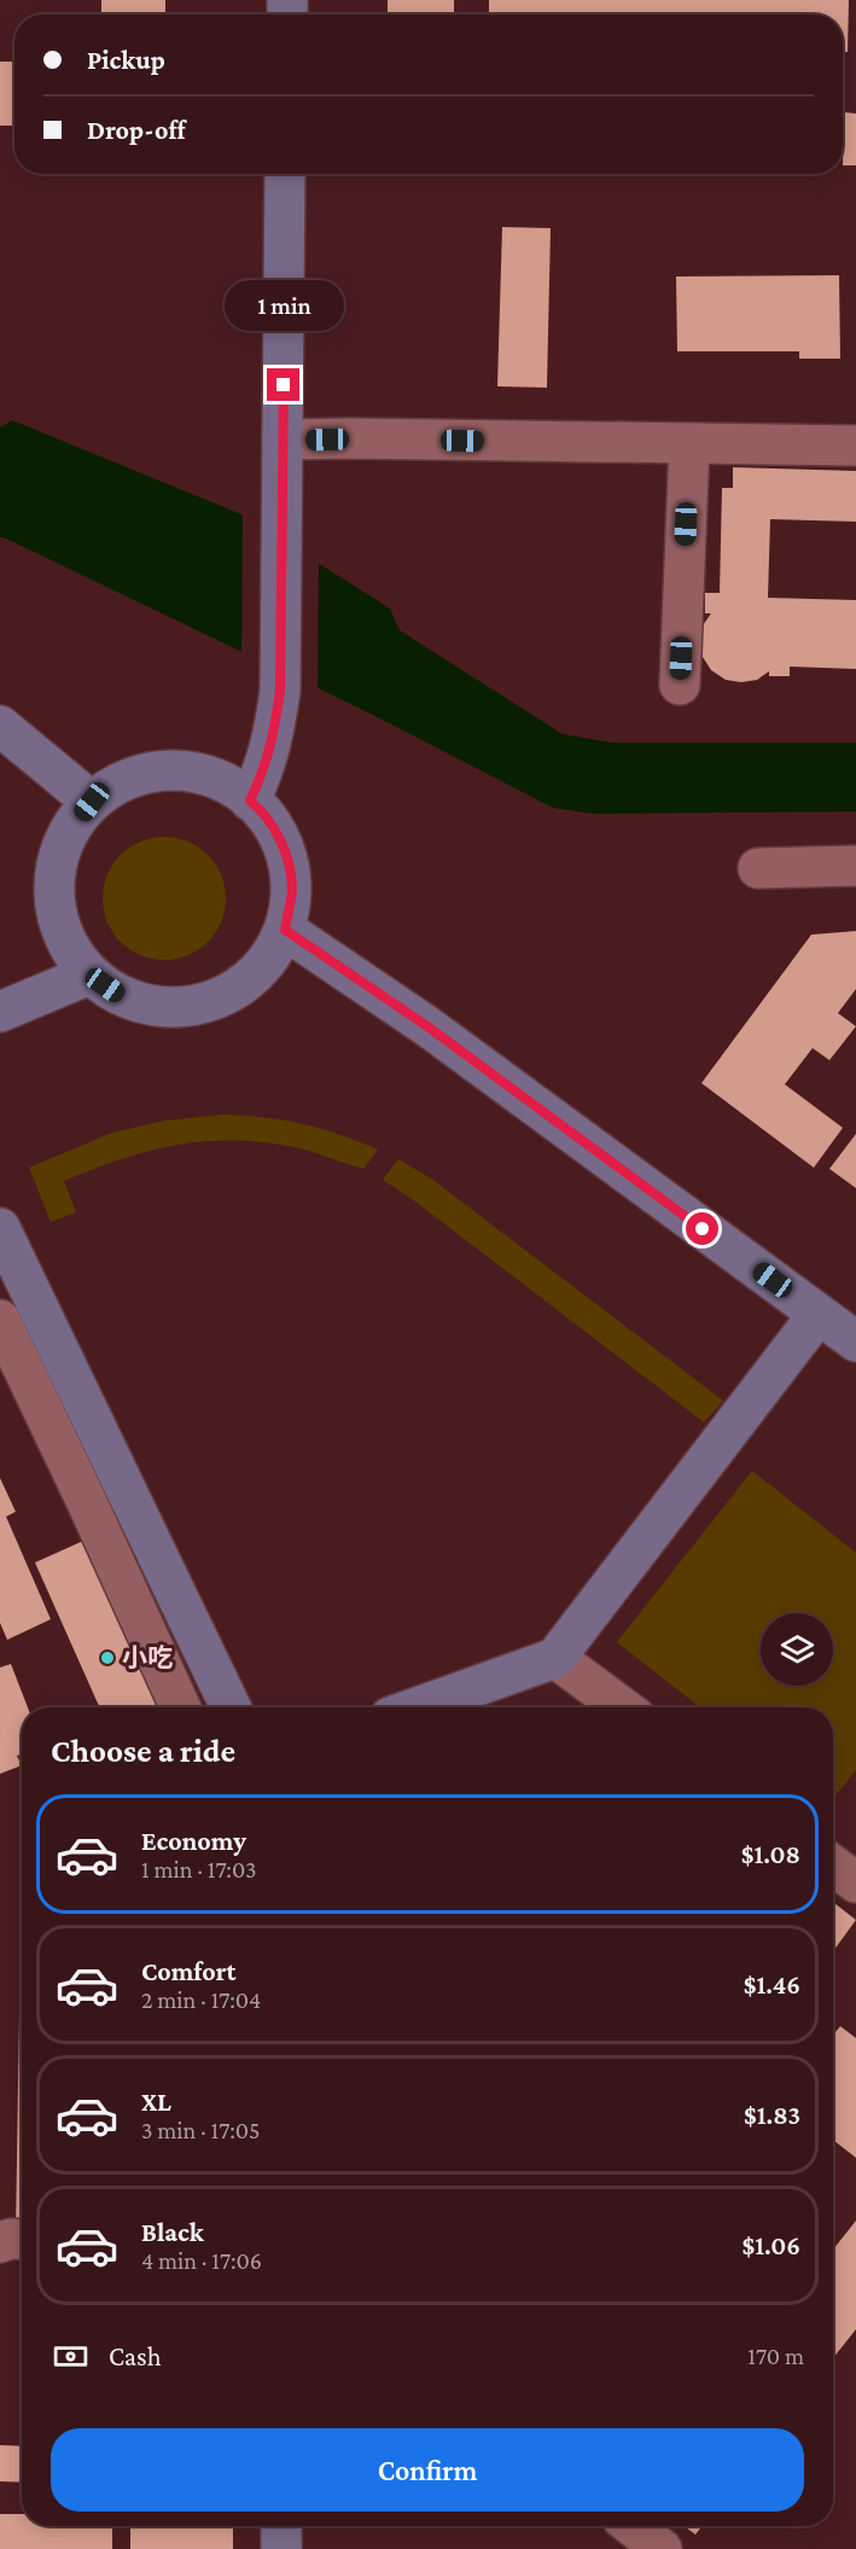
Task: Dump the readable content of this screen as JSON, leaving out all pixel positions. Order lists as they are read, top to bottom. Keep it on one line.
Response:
{"places":["小吃"],"page":{"banner":["Pickup","Drop-off"],"bubble":"1 min","heading":"Choose a ride","list":[{"name":"Economy","note":"1 min · 17:03","value":"$1.08"},{"name":"Comfort","note":"2 min · 17:04","value":"$1.46"},{"name":"XL","note":"3 min · 17:05","value":"$1.83"},{"name":"Black","note":"4 min · 17:06","value":"$1.06"}],"pay":["Cash","170 m"],"buttons":"Confirm"}}
